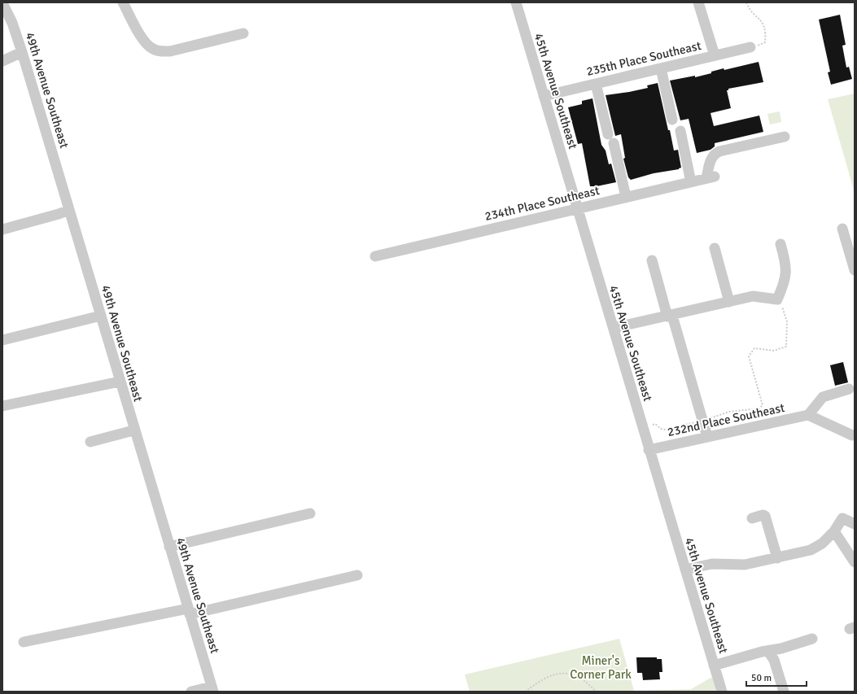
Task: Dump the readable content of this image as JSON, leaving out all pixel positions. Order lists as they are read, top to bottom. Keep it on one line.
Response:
{"streets":{"street":["235th Place Southeast","49th Avenue Southeast","45th Avenue Southeast","234th Place Southeast","232nd Place Southeast"]},"crossings":[["235th Place Southeast","45th Avenue Southeast"],["45th Avenue Southeast","234th Place Southeast"],["45th Avenue Southeast","232nd Place Southeast"]],"parks":["Miner's Corner Park"],"scale_bar":"50 m"}
